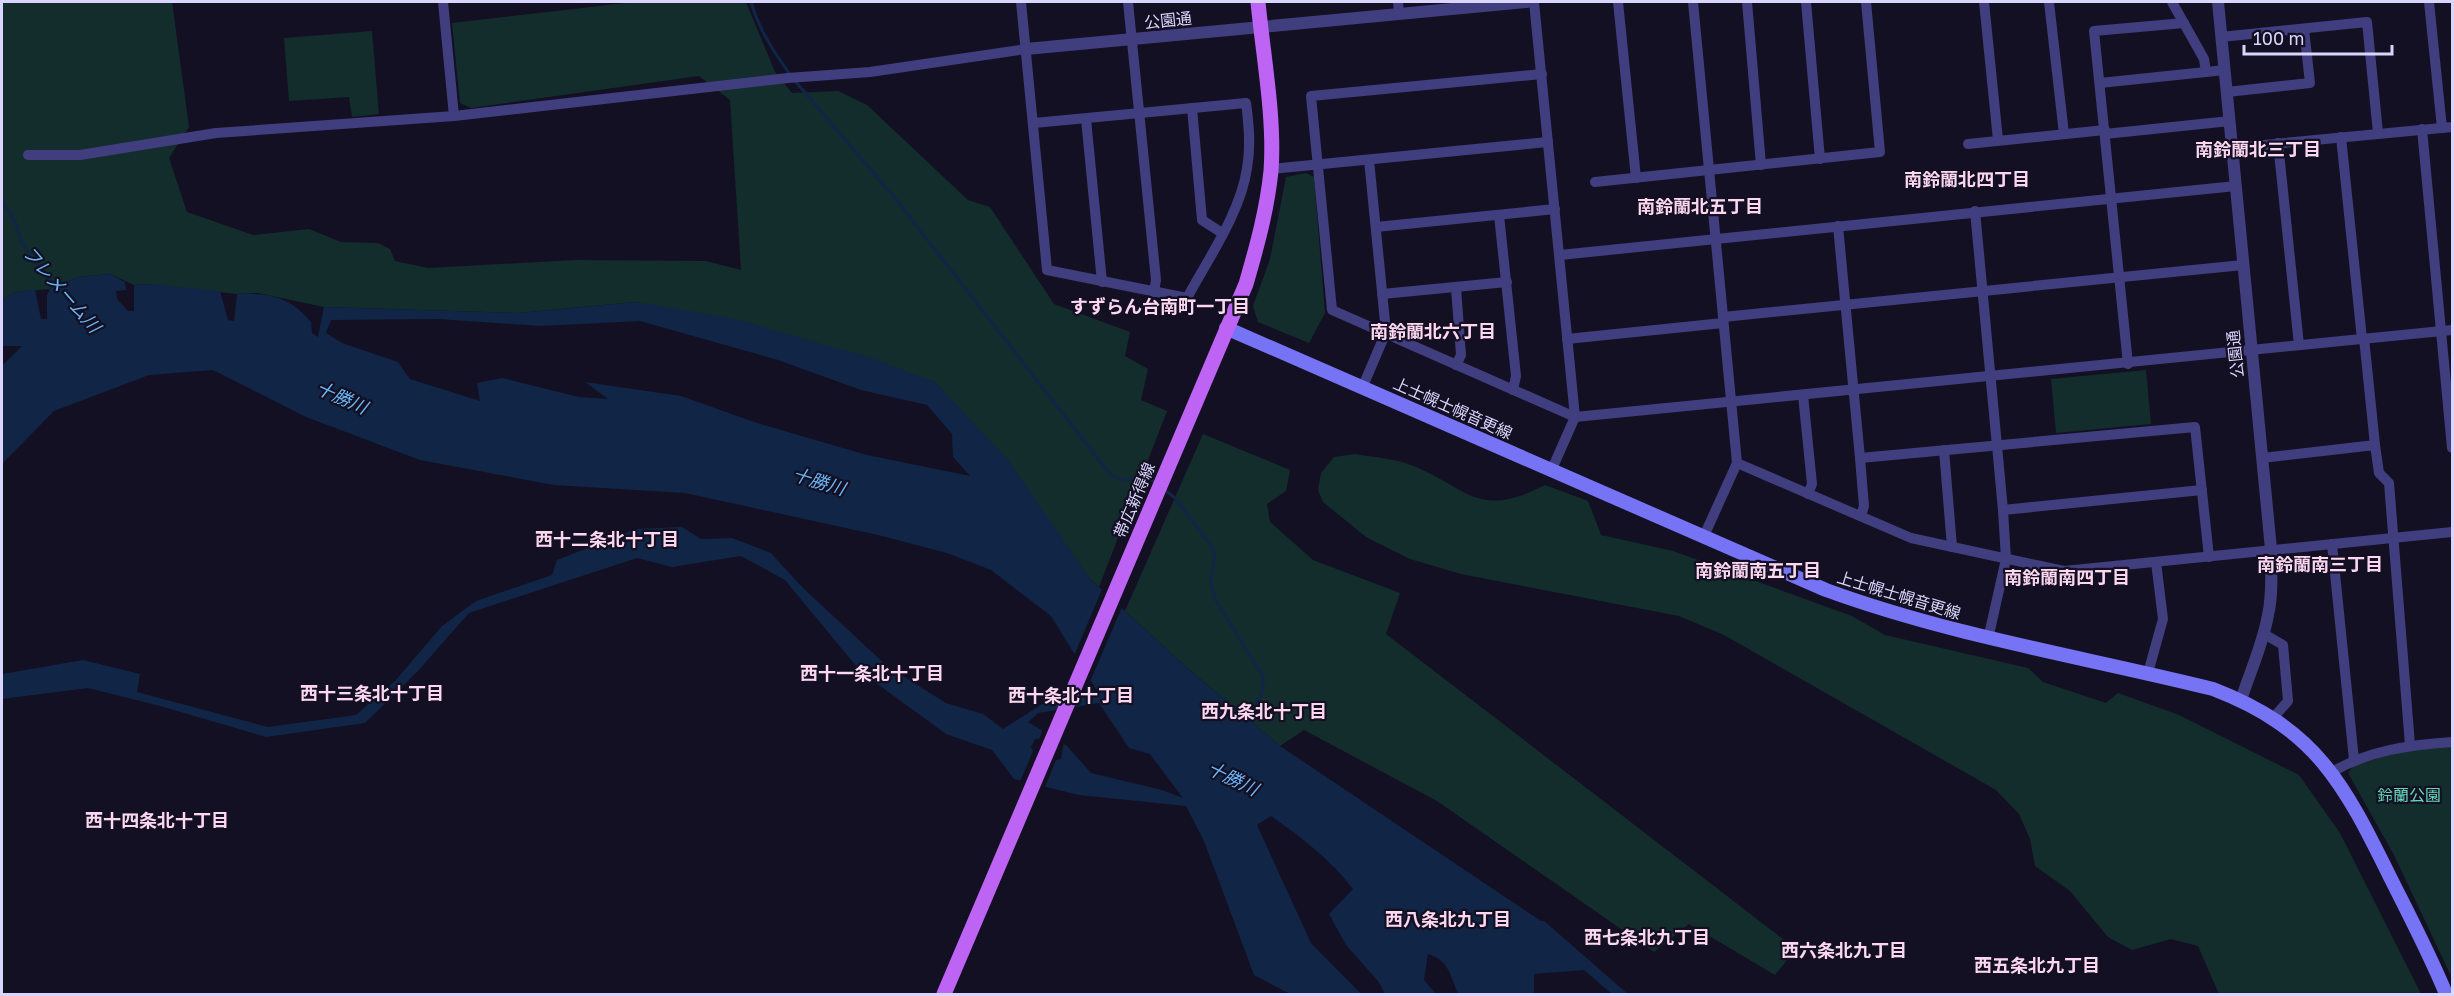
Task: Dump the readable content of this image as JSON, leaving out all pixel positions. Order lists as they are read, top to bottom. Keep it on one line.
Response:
{"streets":{"main road":["上士幌士幌音更線","帯広新得線"],"street":["公園通"]},"crossings":[["公園通","上士幌士幌音更線"],["公園通","帯広新得線"],["上士幌士幌音更線","帯広新得線"]],"districts":["南鈴蘭北三丁目","南鈴蘭北四丁目","南鈴蘭北五丁目","すずらん台南町一丁目","南鈴蘭北六丁目","西十二条北十丁目","南鈴蘭南三丁目","南鈴蘭南五丁目","南鈴蘭南四丁目","西十一条北十丁目","西十三条北十丁目","西十条北十丁目","西九条北十丁目","西十四条北十丁目","西八条北九丁目","西七条北九丁目","西六条北九丁目","西五条北九丁目"],"water":["フレメーム川","十勝川"],"parks":["鈴蘭公園"],"scale_bar":"100 m"}
